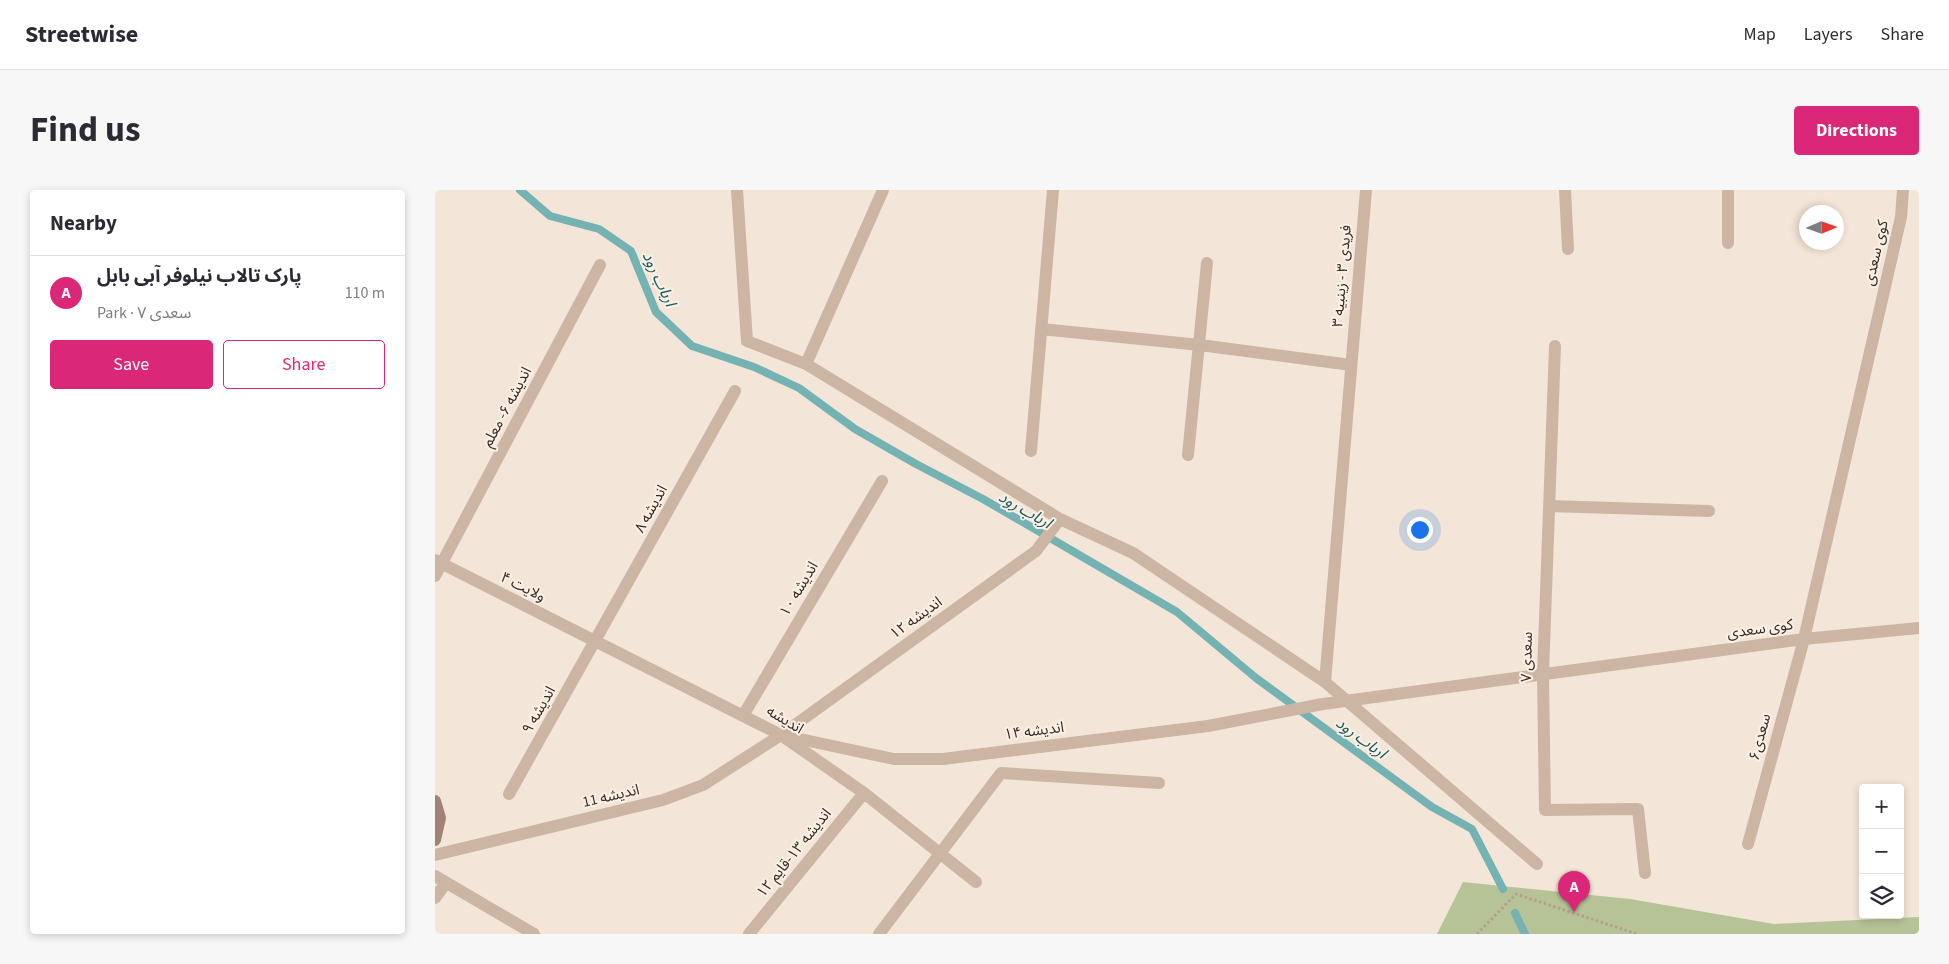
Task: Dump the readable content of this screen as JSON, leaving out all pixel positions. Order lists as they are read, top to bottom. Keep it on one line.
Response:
{"streets":{"street":["کوی سعدی","فریدی ۳ - زینبیه ۳","اندیشه ۶- معلم","اندیشه ۸","ولایت ۴","اندیشه ۱۰","اندیشه ۱۲","سعدی ۷","اندیشه ۹","اندیشه","اندیشه ۱۴","سعدی۶","اندیشه 11","اندیشه ۱۳-قایم ۱۲"]},"crossings":[["کوی سعدی","سعدی ۷"],["کوی سعدی","اندیشه ۱۴"],["کوی سعدی","سعدی۶"],["اندیشه ۶- معلم","ولایت ۴"],["اندیشه ۸","ولایت ۴"],["اندیشه ۸","اندیشه ۹"],["اندیشه ۸","اندیشه"],["ولایت ۴","اندیشه ۹"],["ولایت ۴","اندیشه"],["اندیشه ۱۰","اندیشه"],["اندیشه ۱۲","اندیشه"],["اندیشه ۱۲","اندیشه ۱۴"],["اندیشه ۱۲","اندیشه 11"],["اندیشه ۹","اندیشه"],["اندیشه","اندیشه ۱۴"],["اندیشه","اندیشه 11"],["اندیشه","اندیشه ۱۳-قایم ۱۲"],["اندیشه ۱۴","اندیشه 11"]],"water":["ارباب رود"],"north":"right","page":{"header":"Streetwise","nav":["Map","Layers","Share"],"title":"Find us","buttons":["Directions",["Save","Share"]],"heading":"Nearby","list":[{"mark":"A","name":"پارک تالاب نیلوفر آبی بابل","note":"Park · سعدی ۷","value":"110 m"}],"map_buttons":["+","−"],"pins":"A"}}
